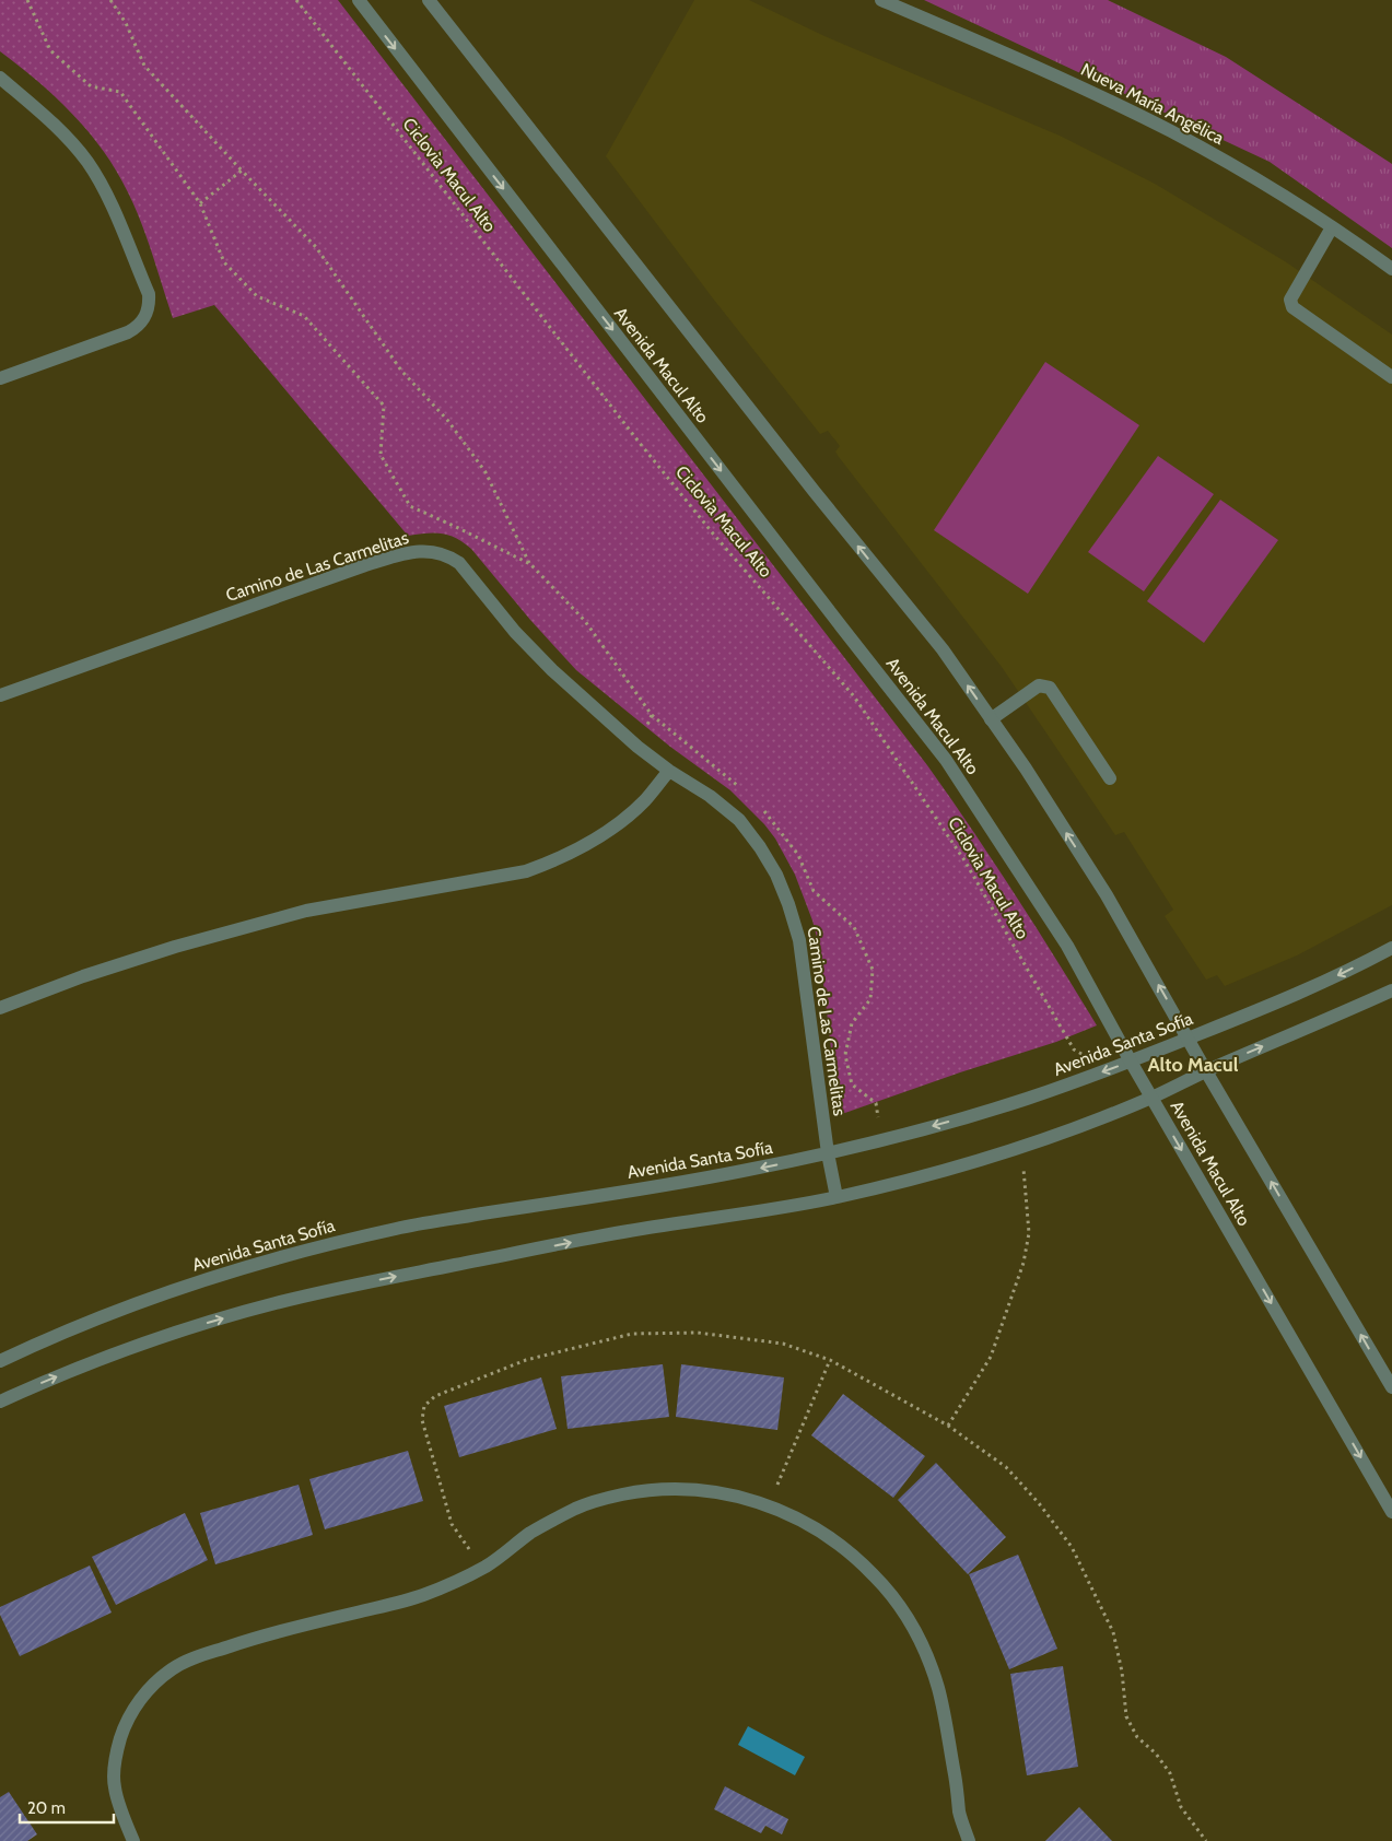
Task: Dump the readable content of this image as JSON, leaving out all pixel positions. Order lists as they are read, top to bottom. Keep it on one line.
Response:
{"streets":{"street":["Nueva María Angélica","Avenida Macul Alto","Camino de Las Carmelitas","Avenida Santa Sofía"],"path":["Ciclovìa Macul Alto"]},"crossings":[["Ciclovìa Macul Alto","Avenida Santa Sofía"],["Avenida Macul Alto","Avenida Santa Sofía"],["Camino de Las Carmelitas","Avenida Santa Sofía"]],"districts":["Alto Macul"],"scale_bar":"20 m"}
